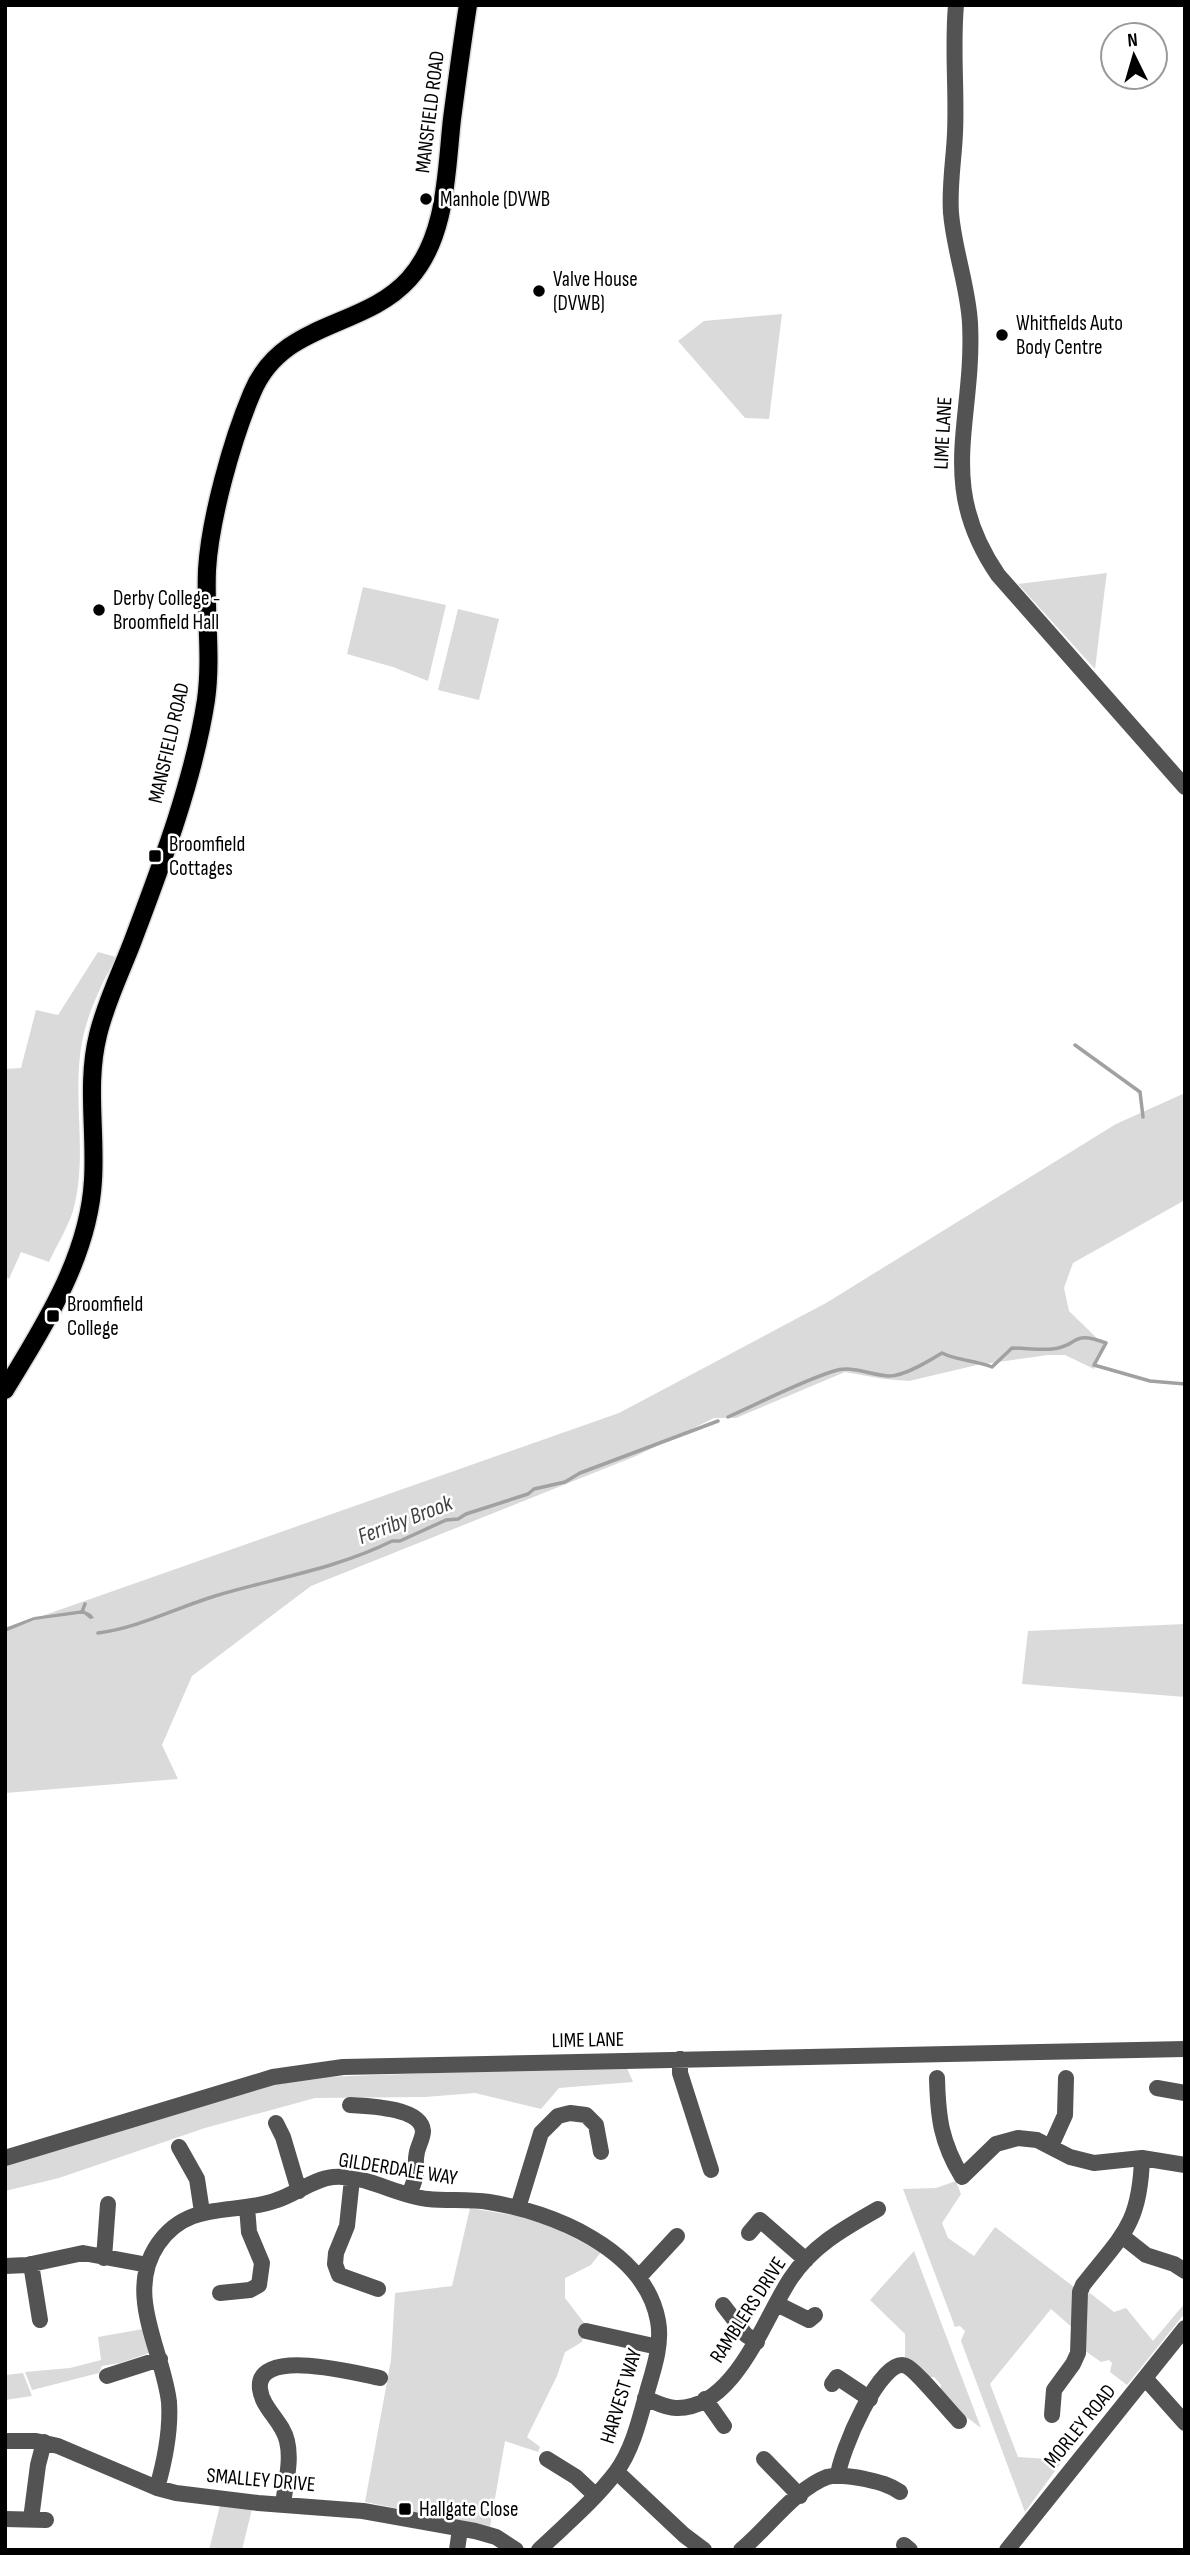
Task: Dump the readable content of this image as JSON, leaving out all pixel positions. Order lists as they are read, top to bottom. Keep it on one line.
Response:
{"streets":{"main road":["MANSFIELD ROAD"],"street":["LIME LANE","GILDERDALE WAY","RAMBLERS DRIVE","HARVEST WAY","MORLEY ROAD","SMALLEY DRIVE"]},"crossings":[["GILDERDALE WAY","HARVEST WAY"],["GILDERDALE WAY","SMALLEY DRIVE"],["RAMBLERS DRIVE","HARVEST WAY"]],"water":["Ferriby Brook"],"places":{"other":["Manhole (DVWB","Valve House (DVWB)","Whitfields Auto Body Centre","Derby College - Broomfield Hall"],"transit":["Broomfield Cottages","Broomfield College","Hallgate Close"]},"north":"top"}
